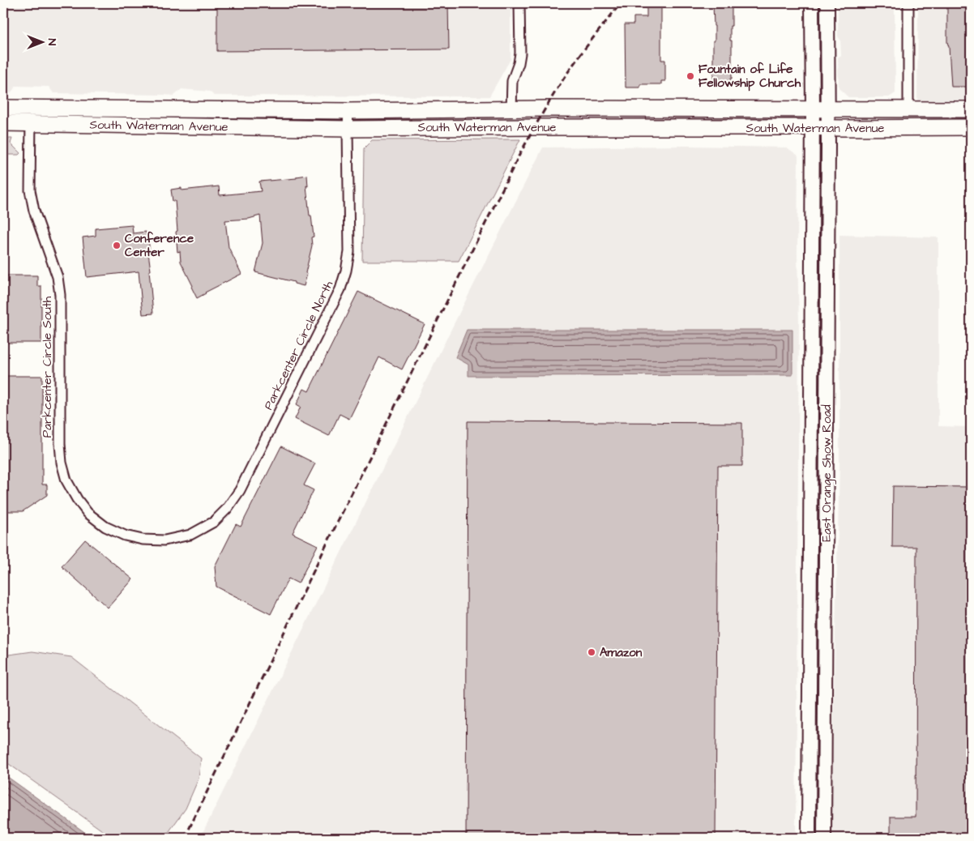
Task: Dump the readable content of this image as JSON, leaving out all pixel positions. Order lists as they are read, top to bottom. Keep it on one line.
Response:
{"streets":{"main road":["South Waterman Avenue","East Orange Show Road"],"street":["Parkcenter Circle North","Parkcenter Circle South"]},"crossings":[["South Waterman Avenue","Parkcenter Circle North"],["South Waterman Avenue","Parkcenter Circle South"],["South Waterman Avenue","East Orange Show Road"],["Parkcenter Circle North","Parkcenter Circle South"]],"places":["Fountain of Life Fellowship Church","Conference Center","Amazon"],"north":"right"}
